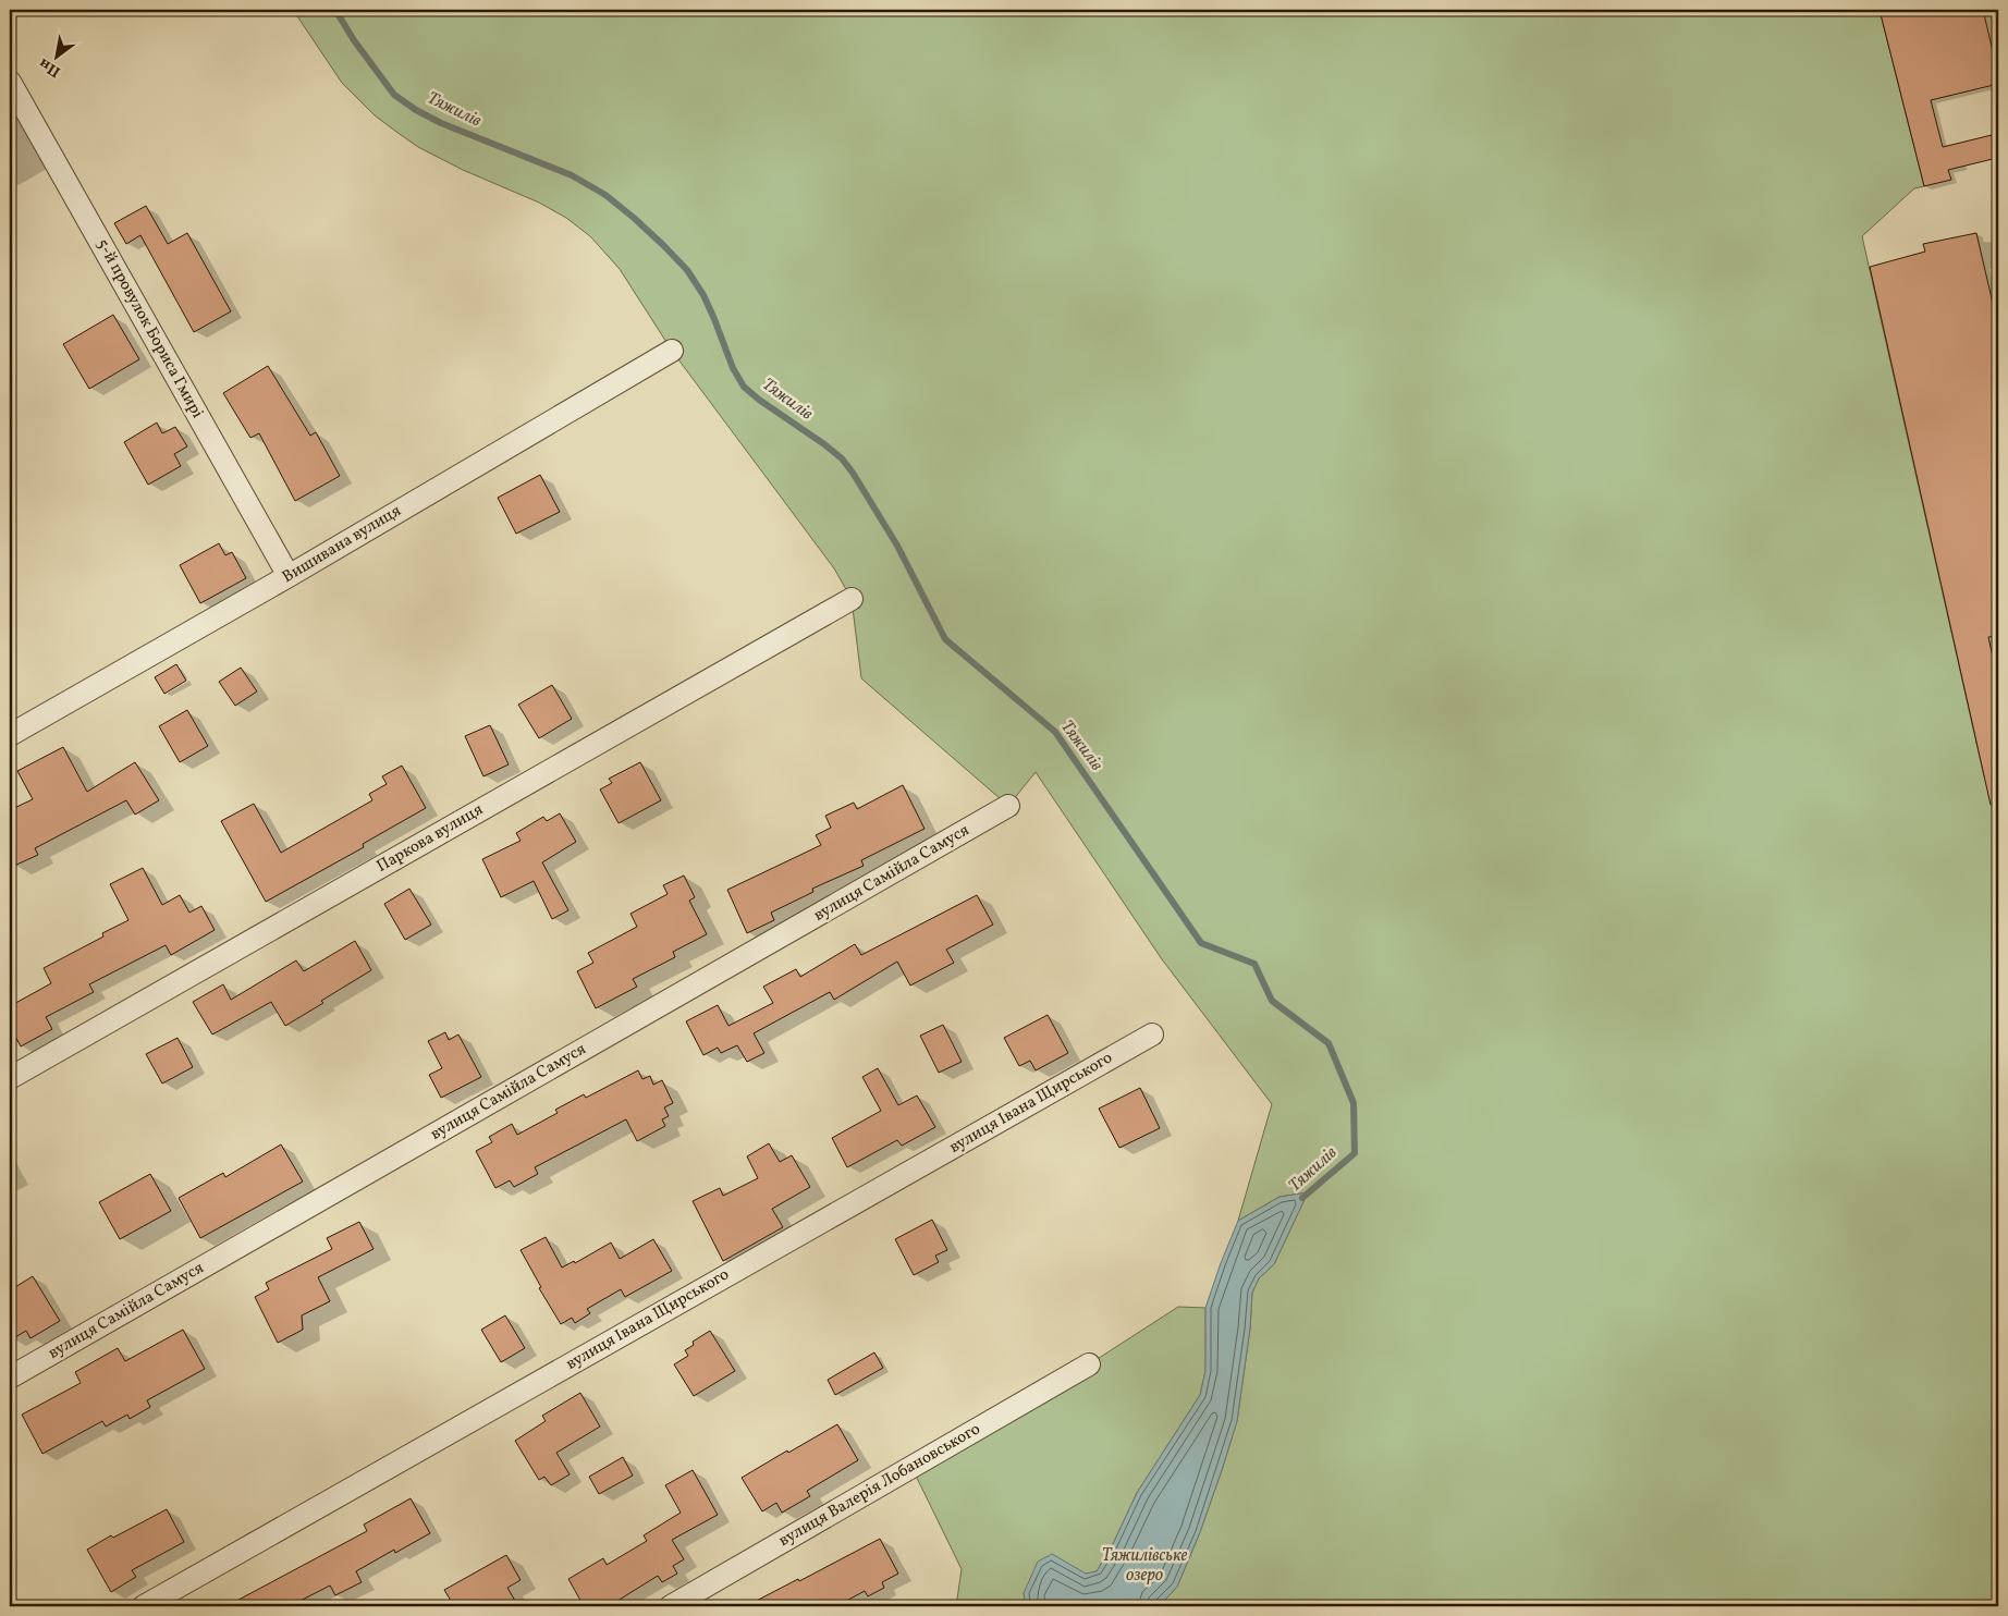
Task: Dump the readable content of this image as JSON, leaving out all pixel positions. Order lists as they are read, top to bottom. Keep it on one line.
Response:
{"streets":{"street":["5-й провулок Бориса Гмирі","Вишивана вулиця","Паркова вулиця","вулиця Самійла Самуся","вулиця Івана Щирського","вулиця Валерія Лобановського"]},"crossings":[["5-й провулок Бориса Гмирі","Вишивана вулиця"]],"water":["Тяжилів","Тяжилівське озеро"],"north":"bottom left"}
